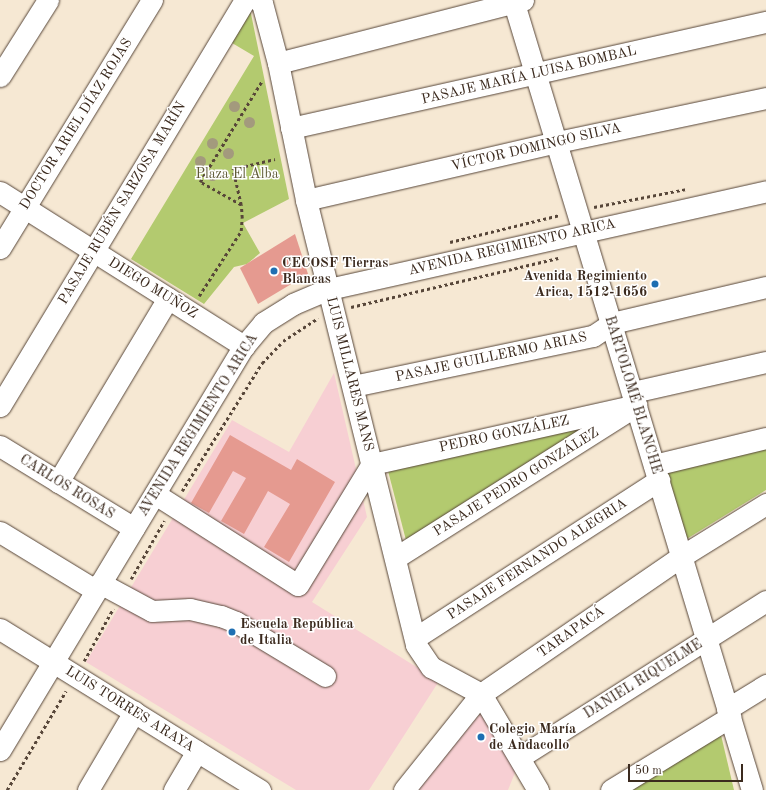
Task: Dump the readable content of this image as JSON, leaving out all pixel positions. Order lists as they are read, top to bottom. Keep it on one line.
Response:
{"streets":{"street":["PASAJE MARÍA LUISA BOMBAL","DOCTOR ARIEL DÍAZ ROJAS","VÍCTOR DOMINGO SILVA","PASAJE RUBÉN SARZOSA MARÍN","AVENIDA REGIMIENTO ARICA","DIEGO MUÑOZ","PASAJE GUILLERMO ARIAS","LUIS MILLARES MANS","BARTOLOMÉ BLANCHE","PEDRO GONZÁLEZ","PASAJE PEDRO GONZÁLEZ","CARLOS ROSAS","PASAJE FERNANDO ALEGRIA","TARAPACÁ","DANIEL RIQUELME","LUIS TORRES ARAYA"]},"crossings":[["PASAJE MARÍA LUISA BOMBAL","LUIS MILLARES MANS"],["PASAJE MARÍA LUISA BOMBAL","BARTOLOMÉ BLANCHE"],["DOCTOR ARIEL DÍAZ ROJAS","DIEGO MUÑOZ"],["VÍCTOR DOMINGO SILVA","LUIS MILLARES MANS"],["VÍCTOR DOMINGO SILVA","BARTOLOMÉ BLANCHE"],["PASAJE RUBÉN SARZOSA MARÍN","DIEGO MUÑOZ"],["AVENIDA REGIMIENTO ARICA","DIEGO MUÑOZ"],["AVENIDA REGIMIENTO ARICA","LUIS MILLARES MANS"],["AVENIDA REGIMIENTO ARICA","BARTOLOMÉ BLANCHE"],["AVENIDA REGIMIENTO ARICA","CARLOS ROSAS"],["AVENIDA REGIMIENTO ARICA","LUIS TORRES ARAYA"],["PASAJE GUILLERMO ARIAS","LUIS MILLARES MANS"],["PASAJE GUILLERMO ARIAS","BARTOLOMÉ BLANCHE"],["LUIS MILLARES MANS","PEDRO GONZÁLEZ"],["LUIS MILLARES MANS","PASAJE PEDRO GONZÁLEZ"],["LUIS MILLARES MANS","PASAJE FERNANDO ALEGRIA"],["LUIS MILLARES MANS","TARAPACÁ"],["BARTOLOMÉ BLANCHE","PEDRO GONZÁLEZ"],["BARTOLOMÉ BLANCHE","PASAJE PEDRO GONZÁLEZ"],["BARTOLOMÉ BLANCHE","PASAJE FERNANDO ALEGRIA"],["BARTOLOMÉ BLANCHE","TARAPACÁ"],["BARTOLOMÉ BLANCHE","DANIEL RIQUELME"],["PEDRO GONZÁLEZ","PASAJE PEDRO GONZÁLEZ"]],"parks":["Plaza El Alba"],"places":["CECOSF Tierras Blancas","Avenida Regimiento Arica, 1512-1656","Escuela República de Italia","Colegio María de Andacollo"],"scale_bar":"50 m"}
